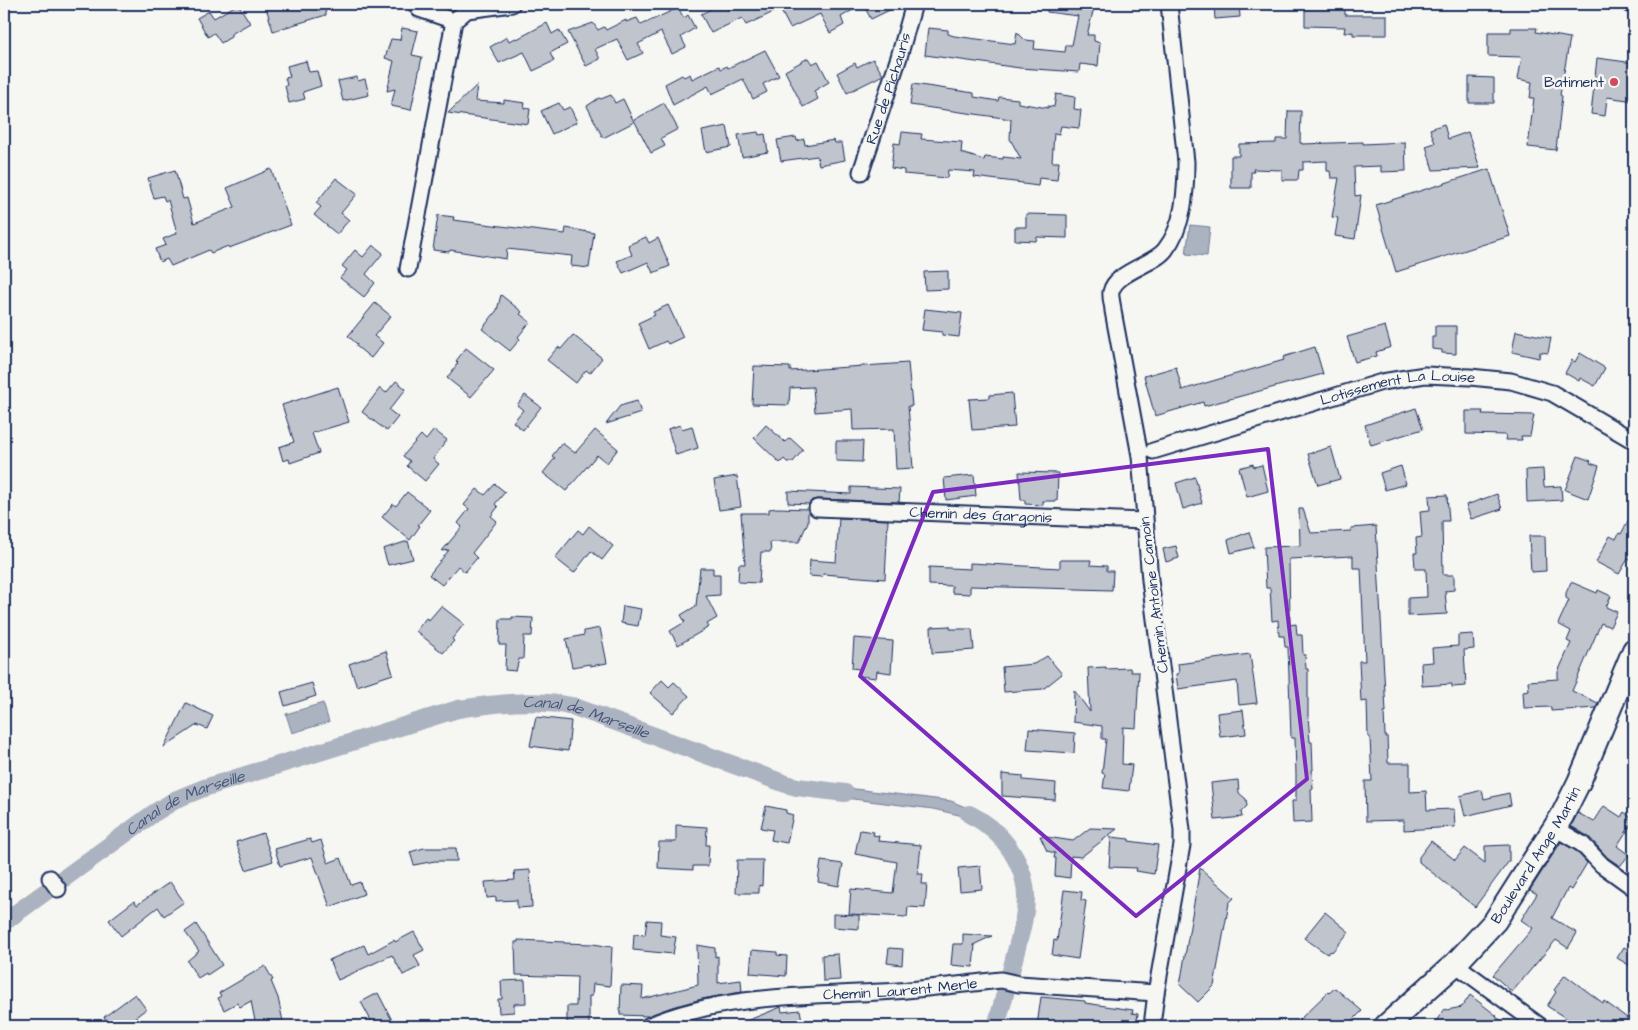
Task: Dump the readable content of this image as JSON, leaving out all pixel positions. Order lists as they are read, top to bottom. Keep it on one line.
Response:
{"streets":{"street":["Rue de Pichauris","Lotissement La Louise","Chemin des Gargonis","Chemin Antoine Camoin","Boulevard Ange Martin","Chemin Laurent Merle"]},"crossings":[["Chemin des Gargonis","Chemin Antoine Camoin"],["Chemin Antoine Camoin","Chemin Laurent Merle"]],"water":["Canal de Marseille"],"places":["Batiment"]}
